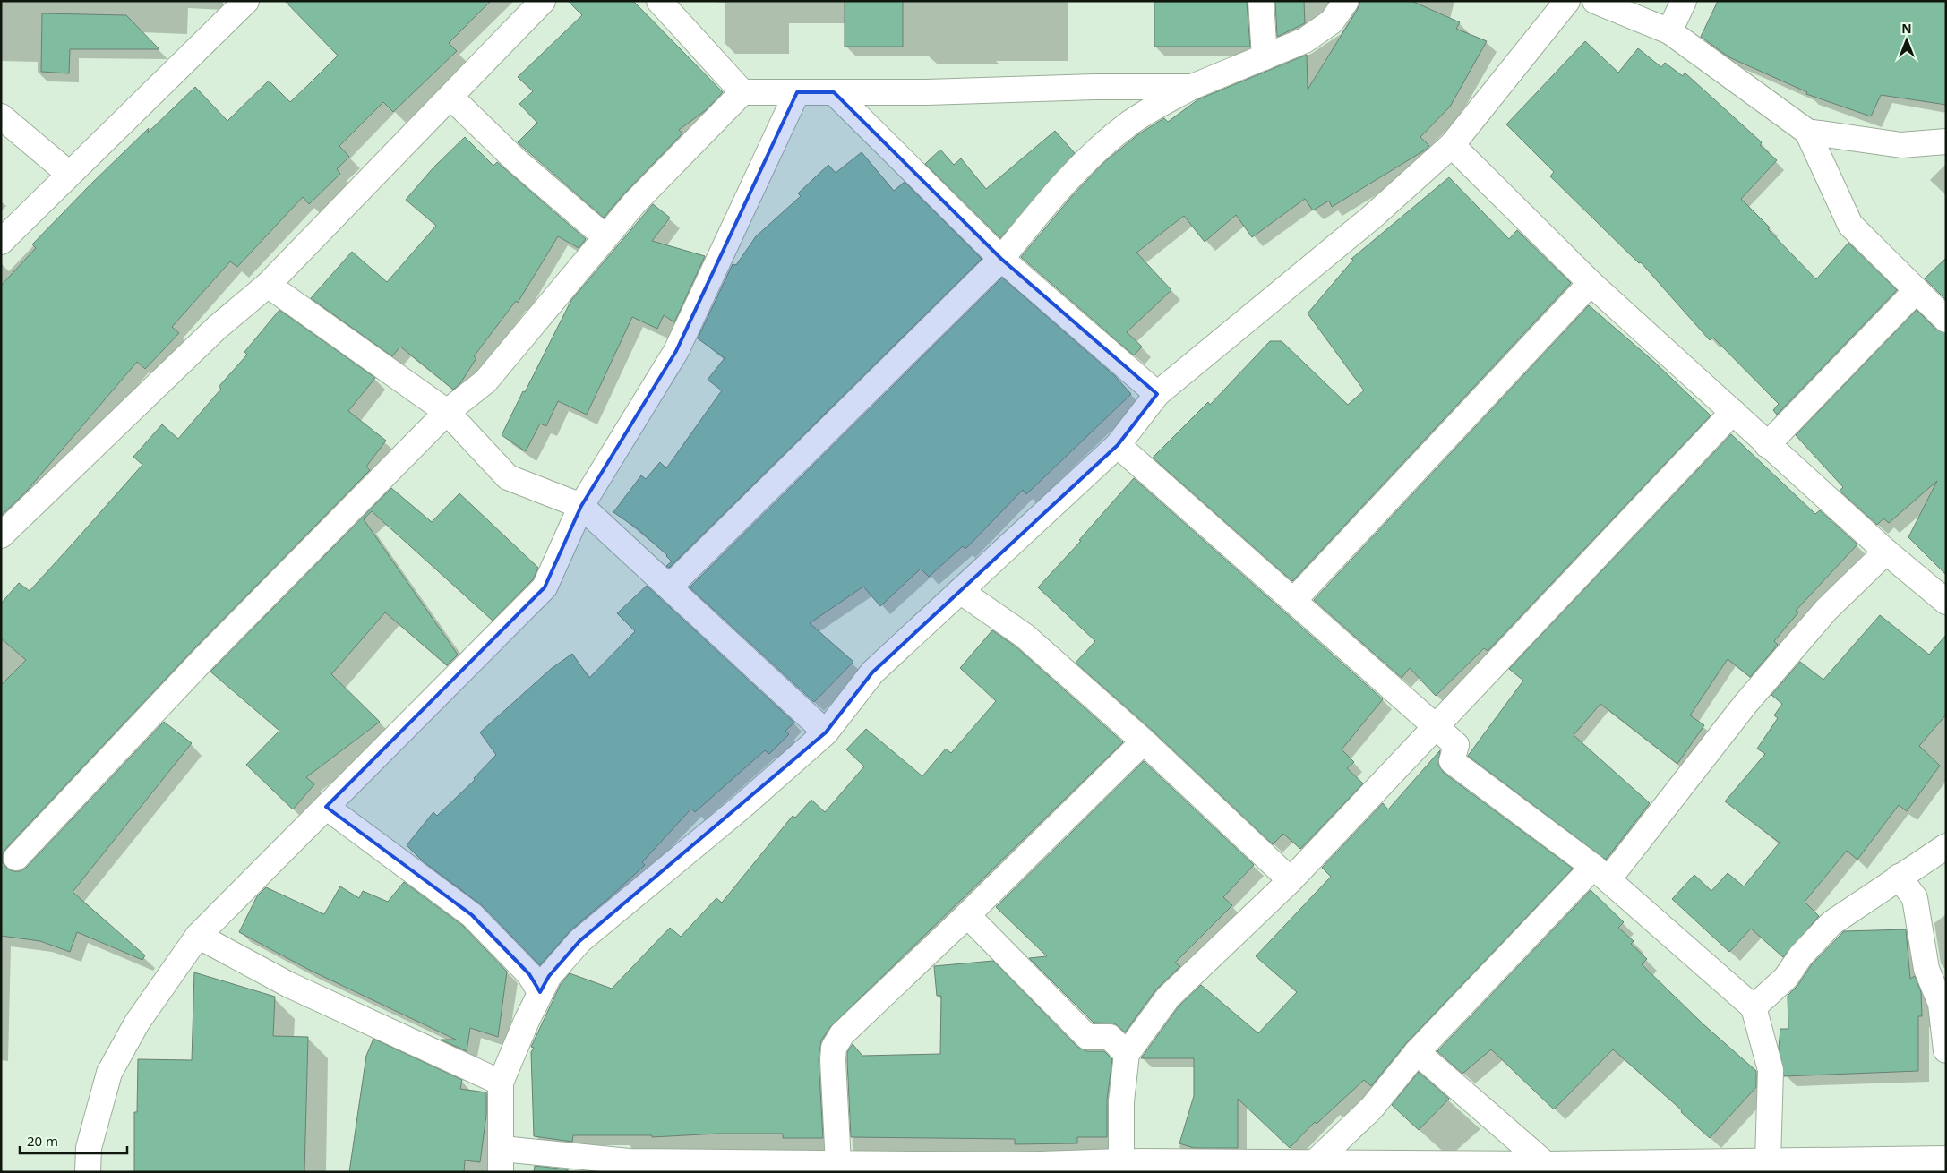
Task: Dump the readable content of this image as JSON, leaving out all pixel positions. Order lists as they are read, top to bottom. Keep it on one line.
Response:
{"scale_bar":"20 m","north":"top"}
